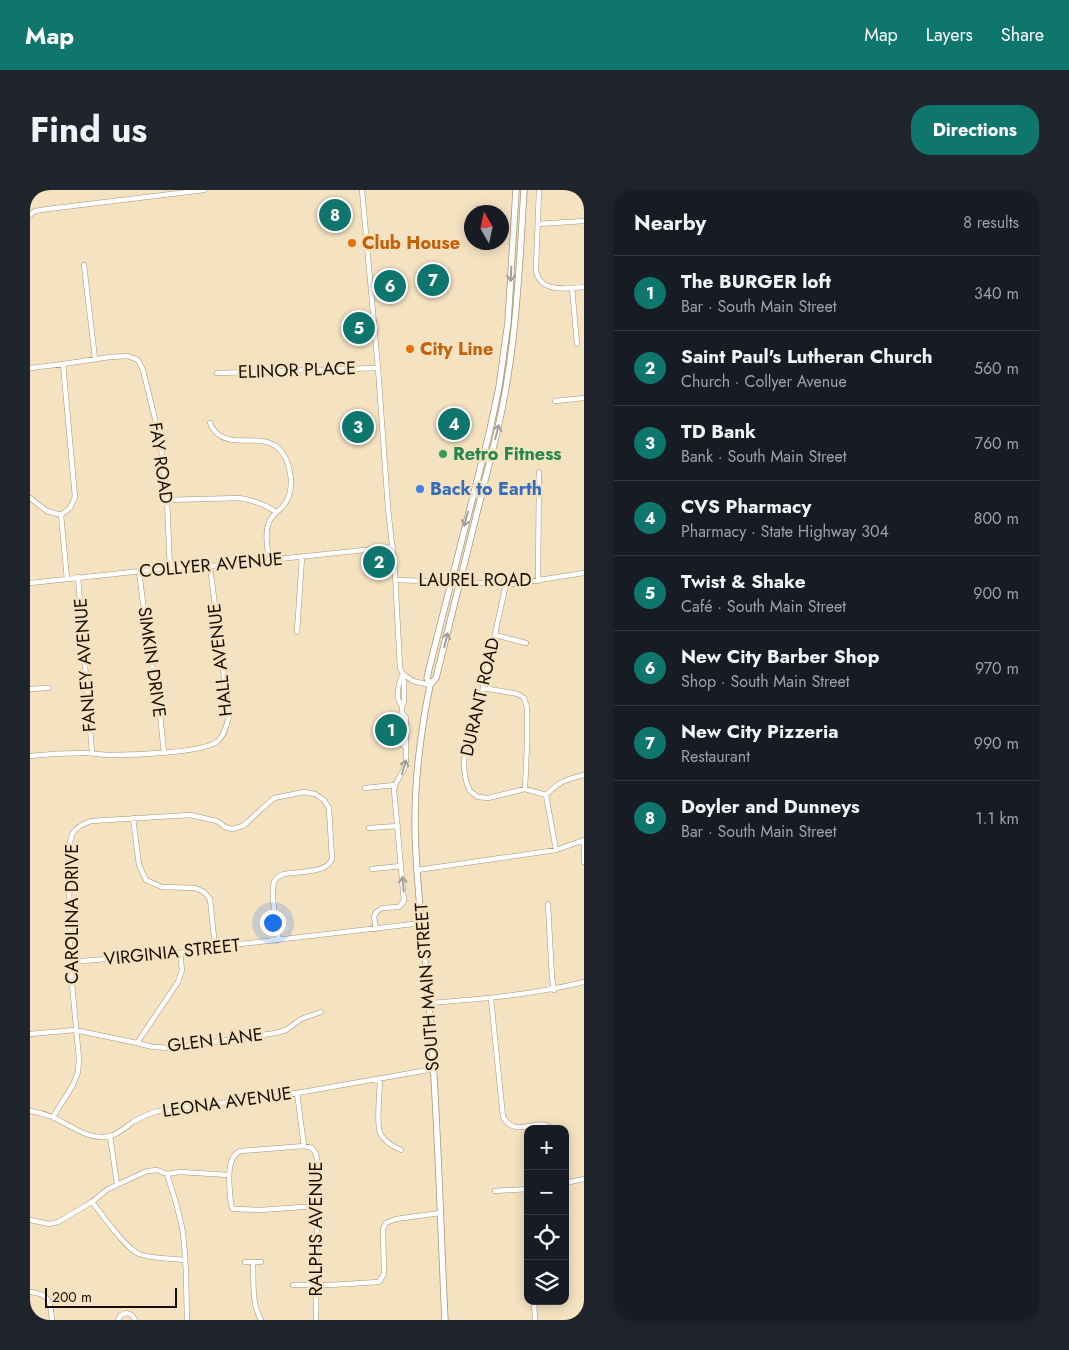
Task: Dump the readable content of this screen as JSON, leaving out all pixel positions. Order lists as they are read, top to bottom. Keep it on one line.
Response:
{"streets":{"main road":["SOUTH MAIN STREET"],"street":["ELINOR PLACE","FAY ROAD","COLLYER AVENUE","LAUREL ROAD","HALL AVENUE","SIMKIN DRIVE","FANLEY AVENUE","DURANT ROAD","CAROLINA DRIVE","VIRGINIA STREET","GLEN LANE","LEONA AVENUE","RALPHS AVENUE"]},"crossings":[["FAY ROAD","COLLYER AVENUE"],["COLLYER AVENUE","HALL AVENUE"],["COLLYER AVENUE","SIMKIN DRIVE"],["COLLYER AVENUE","FANLEY AVENUE"],["LAUREL ROAD","DURANT ROAD"],["HALL AVENUE","SIMKIN DRIVE"],["HALL AVENUE","FANLEY AVENUE"],["CAROLINA DRIVE","VIRGINIA STREET"],["CAROLINA DRIVE","GLEN LANE"],["VIRGINIA STREET","SOUTH MAIN STREET"],["SOUTH MAIN STREET","LEONA AVENUE"]],"places":["Club House","City Line","Retro Fitness","Back to Earth"],"scale_bar":"200 m","north":"top","page":{"header":"Map","nav":["Map","Layers","Share"],"title":"Find us","buttons":"Directions","heading":["Nearby","8 results"],"pins":["8","7","6","5","4","3","2","1"],"list":[{"mark":"1","name":"The BURGER loft","note":"Bar · South Main Street","value":"340 m"},{"mark":"2","name":"Saint Paul's Lutheran Church","note":"Church · Collyer Avenue","value":"560 m"},{"mark":"3","name":"TD Bank","note":"Bank · South Main Street","value":"760 m"},{"mark":"4","name":"CVS Pharmacy","note":"Pharmacy · State Highway 304","value":"800 m"},{"mark":"5","name":"Twist & Shake","note":"Café · South Main Street","value":"900 m"},{"mark":"6","name":"New City Barber Shop","note":"Shop · South Main Street","value":"970 m"},{"mark":"7","name":"New City Pizzeria","note":"Restaurant","value":"990 m"},{"mark":"8","name":"Doyler and Dunneys","note":"Bar · South Main Street","value":"1.1 km"}],"map_buttons":["+","−"],"scale":"200 m"}}
